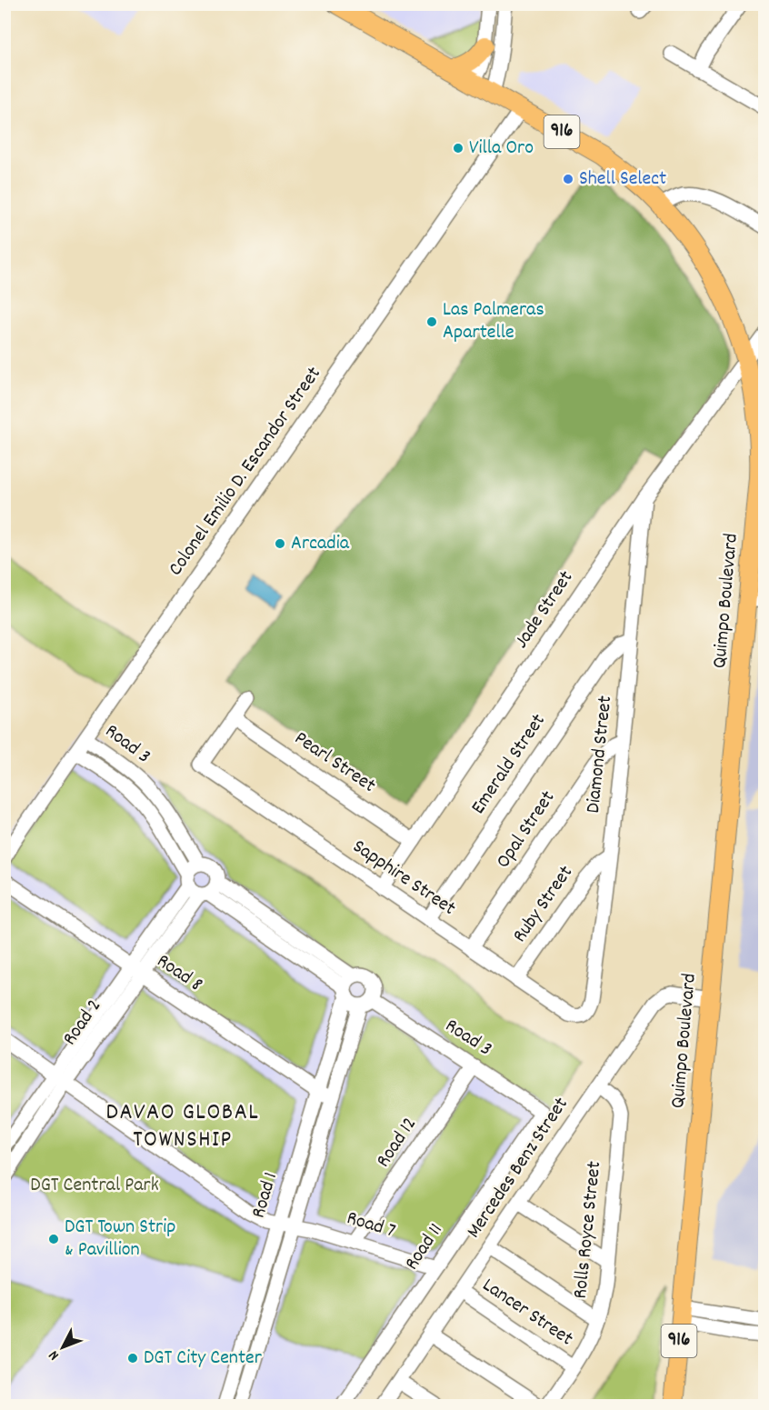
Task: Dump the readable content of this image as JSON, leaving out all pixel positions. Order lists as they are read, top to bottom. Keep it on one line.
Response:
{"streets":{"main road":["916","Quimpo Boulevard"],"street":["Colonel Emilio D. Escandor Street","Jade Street","Road 3","Diamond Street","Pearl Street","Emerald Street","Opal Street","Sapphire Street","Ruby Street","Road 8","Road 2","Road 12","Mercedes Benz Street","Road 1","Road 7","Rolls Royce Street","Road 11","Lancer Street"]},"crossings":[["Colonel Emilio D. Escandor Street","Quimpo Boulevard"],["Colonel Emilio D. Escandor Street","Road 3"],["Quimpo Boulevard","Jade Street"],["Quimpo Boulevard","Mercedes Benz Street"],["Jade Street","Diamond Street"],["Jade Street","Pearl Street"],["Jade Street","Sapphire Street"],["Road 3","Road 2"],["Road 3","Road 12"],["Road 3","Road 1"],["Road 3","Road 11"],["Diamond Street","Emerald Street"],["Diamond Street","Opal Street"],["Diamond Street","Sapphire Street"],["Diamond Street","Ruby Street"],["Pearl Street","Sapphire Street"],["Emerald Street","Sapphire Street"],["Opal Street","Sapphire Street"],["Sapphire Street","Ruby Street"],["Road 8","Road 2"],["Road 8","Road 1"],["Road 2","Road 7"],["Road 12","Road 7"],["Mercedes Benz Street","Rolls Royce Street"],["Mercedes Benz Street","Lancer Street"],["Road 1","Road 7"],["Road 7","Road 11"],["Rolls Royce Street","Lancer Street"]],"districts":["DAVAO GLOBAL TOWNSHIP"],"parks":["DGT Central Park"],"places":["Villa Oro","Shell Select","Las Palmeras Apartelle","Arcadia","DGT Town Strip & Pavillion","DGT City Center"],"north":"bottom left"}
